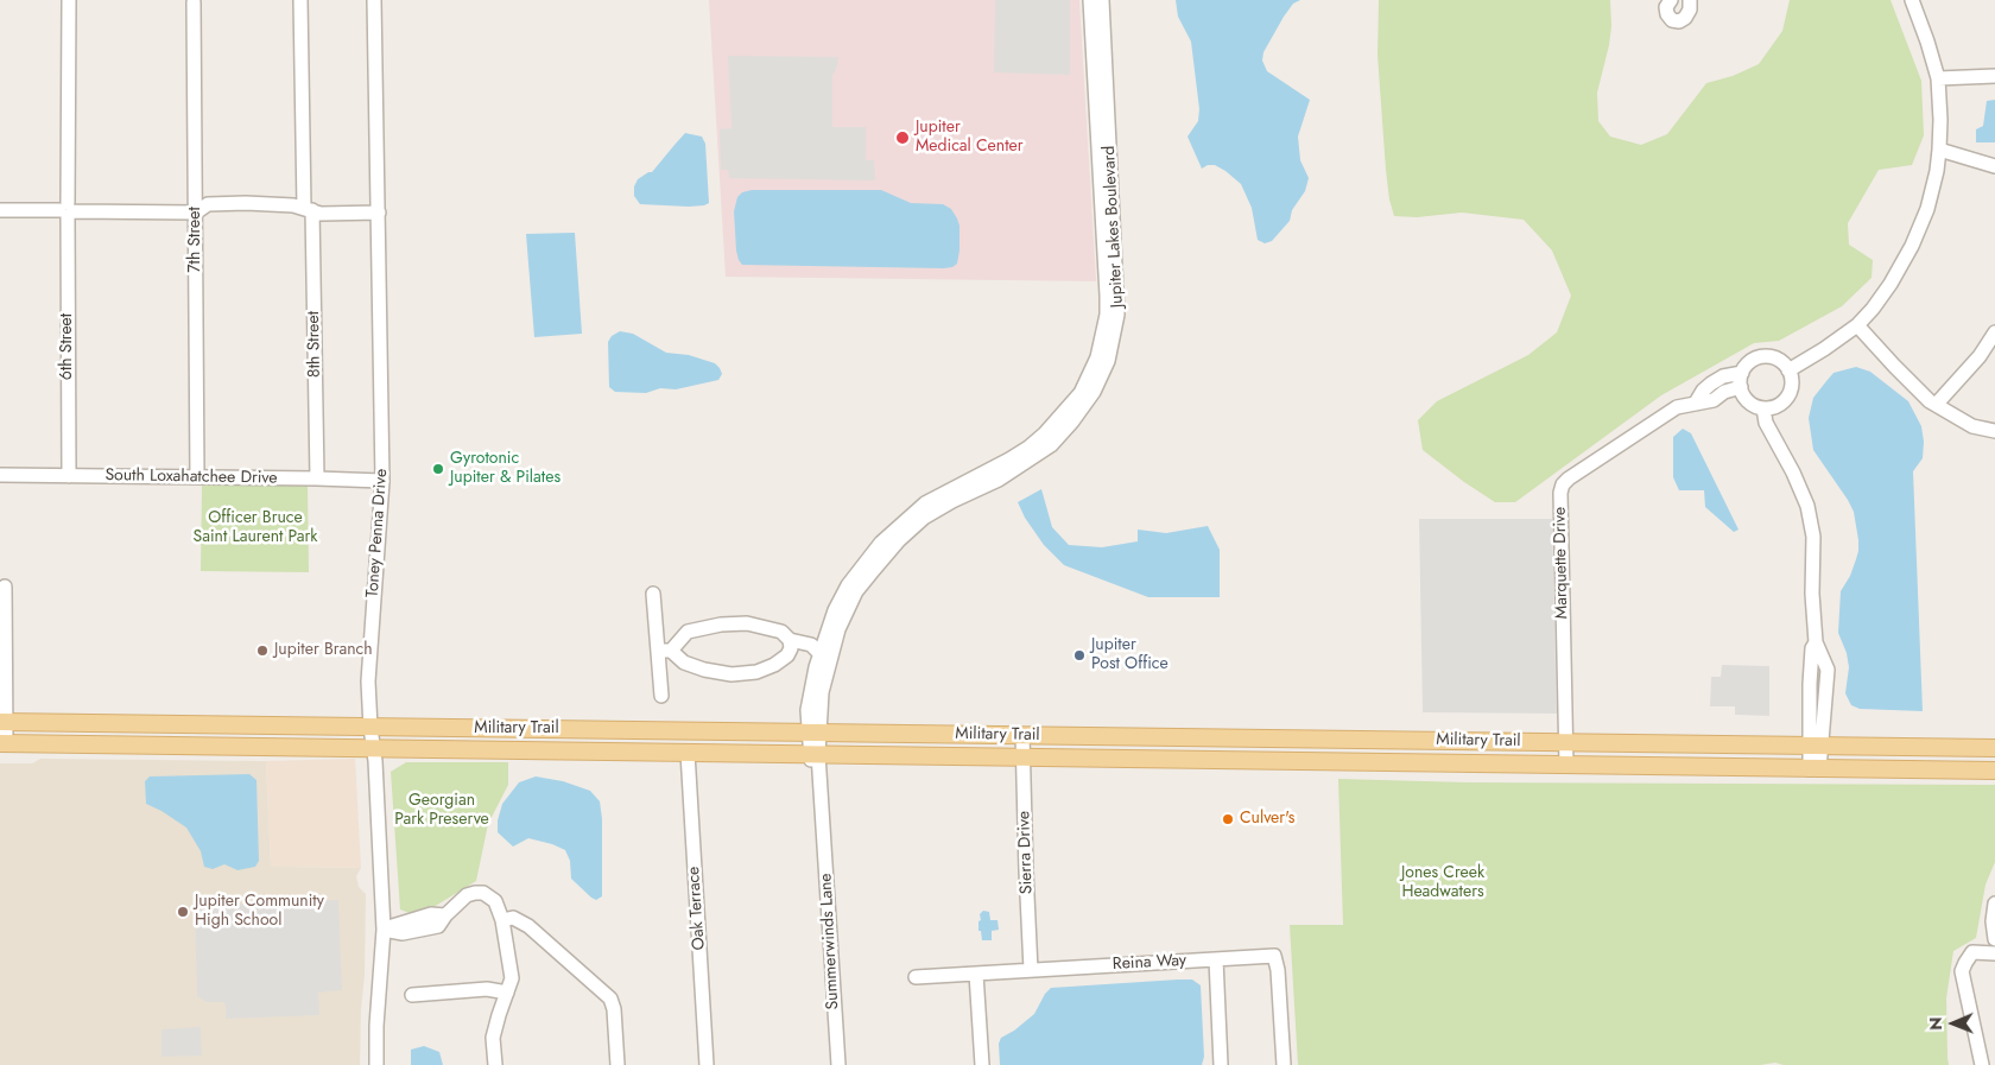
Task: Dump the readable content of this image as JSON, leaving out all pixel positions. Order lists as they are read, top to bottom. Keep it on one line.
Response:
{"streets":{"main road":["Military Trail"],"street":["Jupiter Lakes Boulevard","7th Street","8th Street","6th Street","South Loxahatchee Drive","Toney Penna Drive","Marquette Drive","Sierra Drive","Oak Terrace","Summerwinds Lane","Reina Way"]},"crossings":[["Jupiter Lakes Boulevard","Military Trail"],["Jupiter Lakes Boulevard","Summerwinds Lane"],["7th Street","South Loxahatchee Drive"],["8th Street","South Loxahatchee Drive"],["6th Street","South Loxahatchee Drive"],["South Loxahatchee Drive","Toney Penna Drive"],["Toney Penna Drive","Military Trail"],["Marquette Drive","Military Trail"],["Military Trail","Sierra Drive"],["Military Trail","Oak Terrace"],["Military Trail","Summerwinds Lane"],["Sierra Drive","Reina Way"]],"parks":["Officer Bruce Saint Laurent Park","Georgian Park Preserve","Jones Creek Headwaters"],"places":["Jupiter Medical Center","Gyrotonic Jupiter & Pilates","Jupiter Branch","Jupiter Post Office","Culver's","Jupiter Community High School"],"north":"left"}
